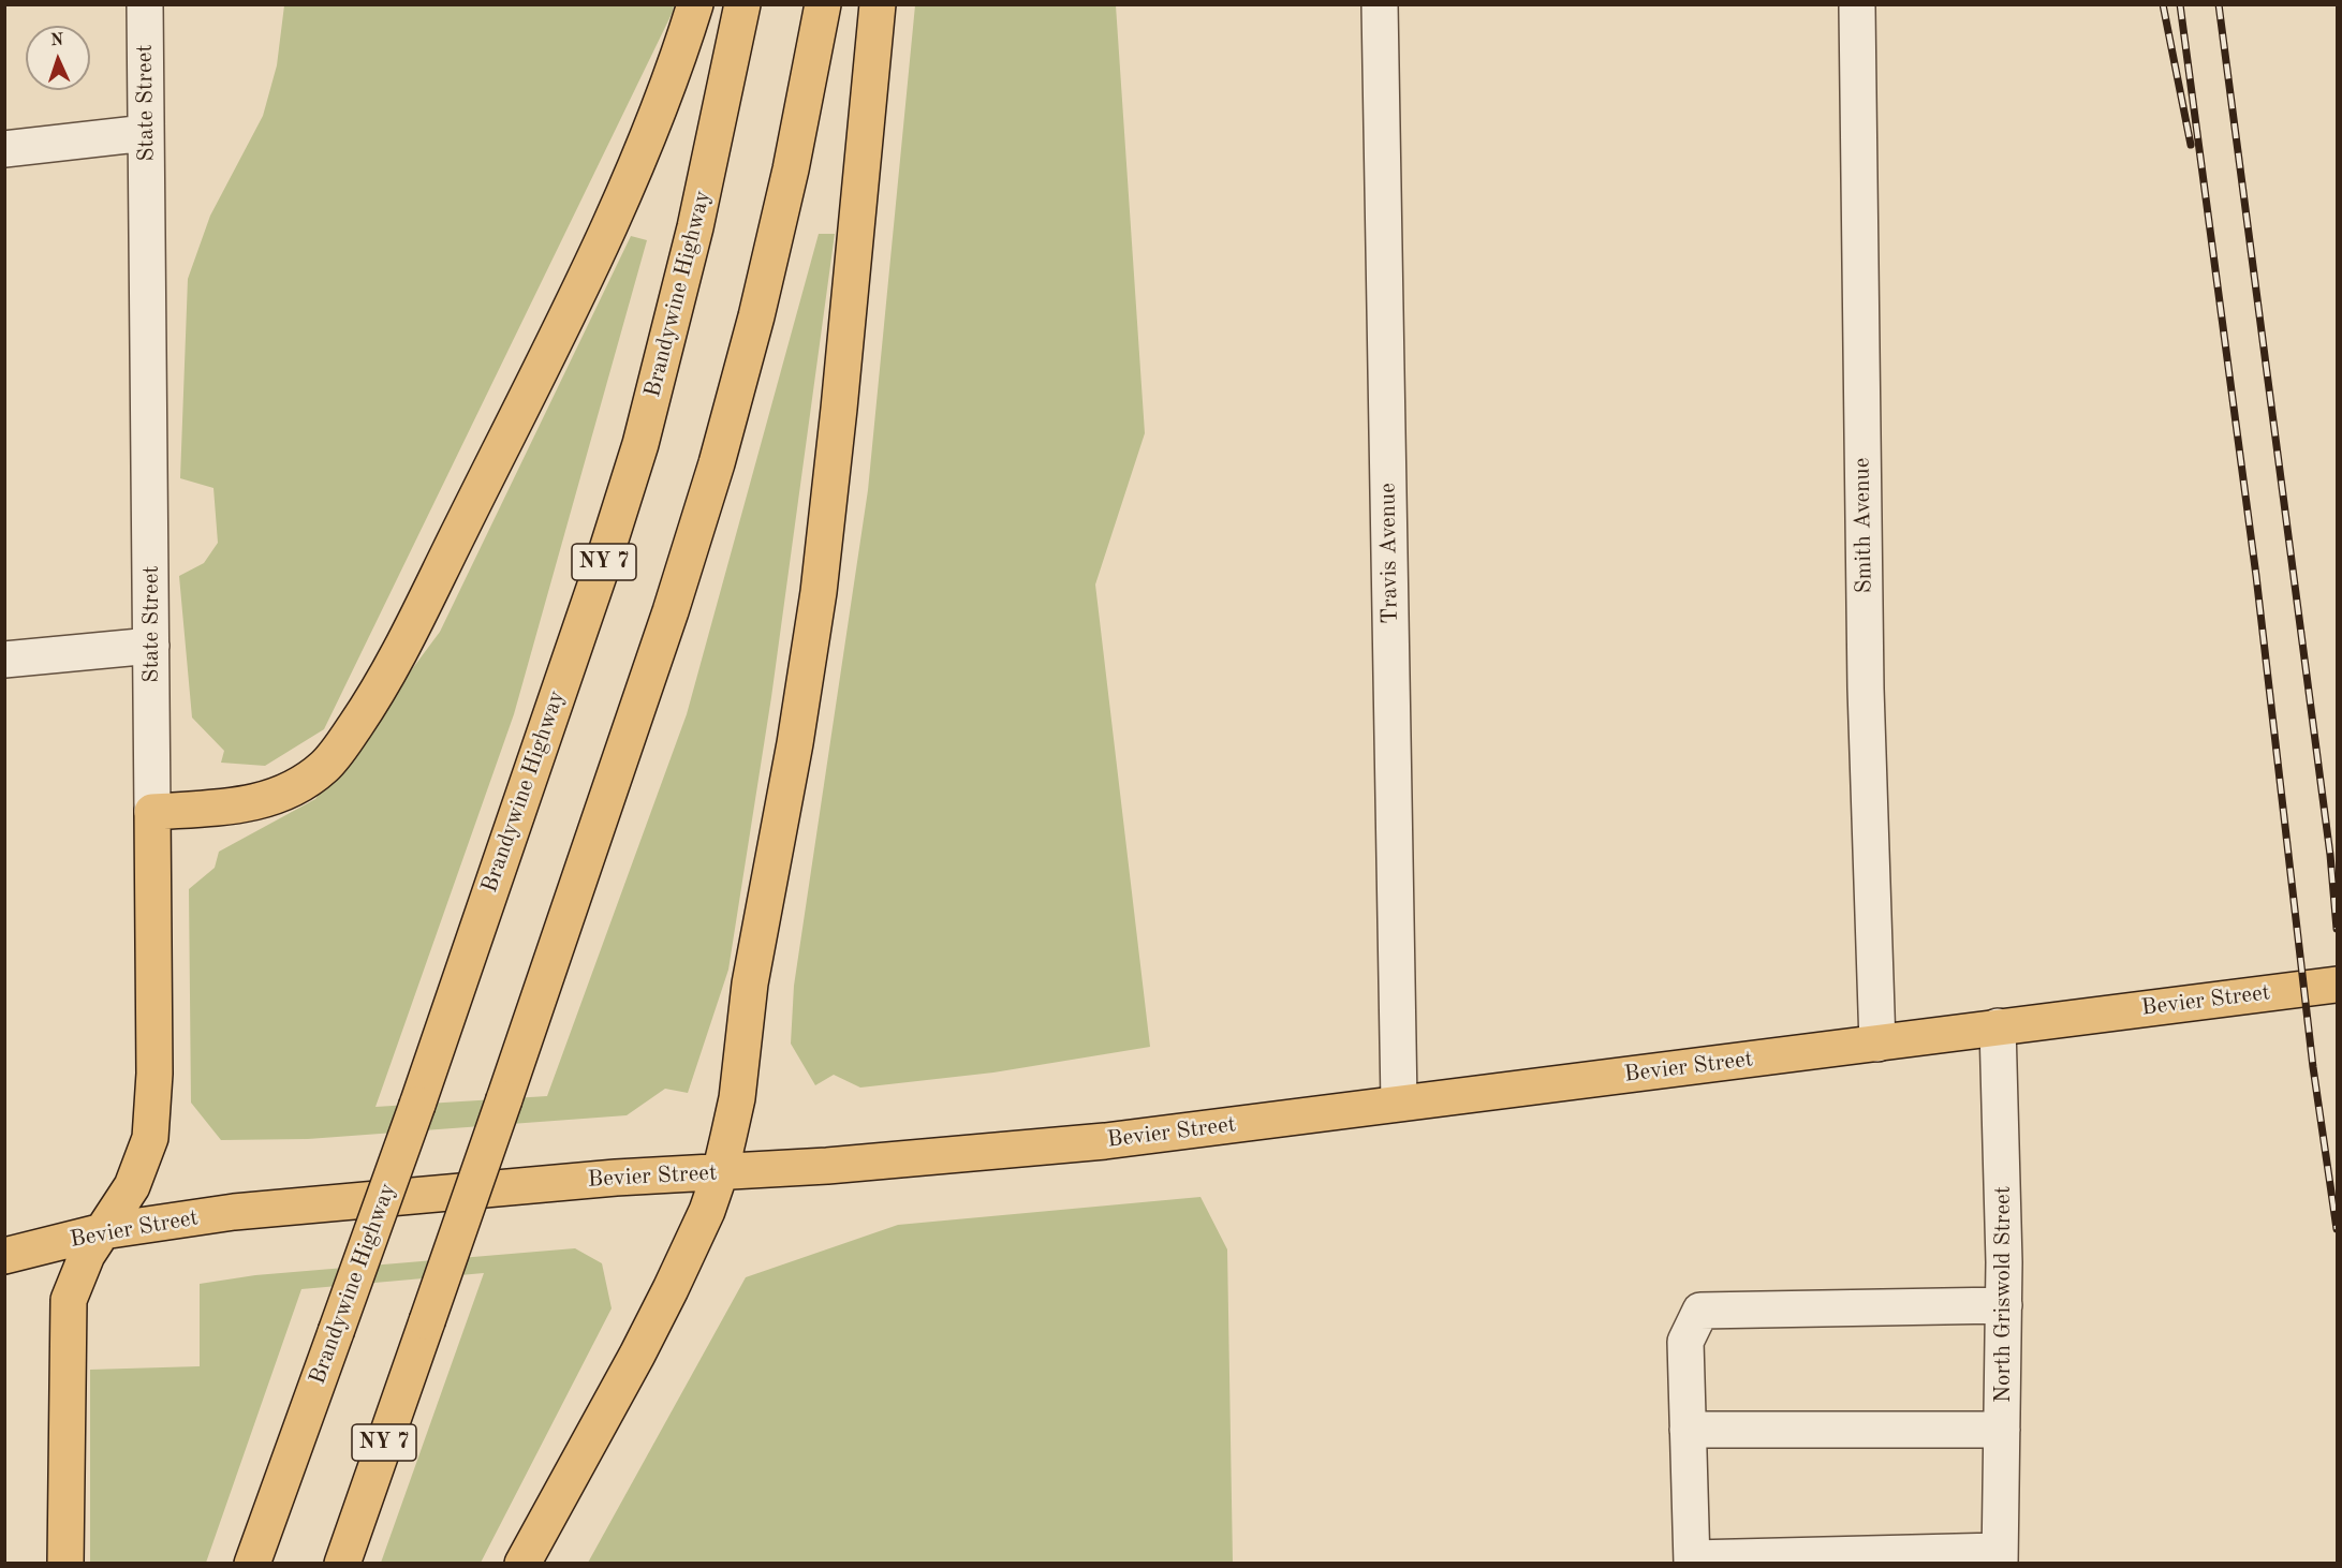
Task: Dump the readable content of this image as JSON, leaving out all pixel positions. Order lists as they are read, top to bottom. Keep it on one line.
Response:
{"streets":{"main road":["State Street","Brandywine Highway","NY 7","Bevier Street"],"street":["Smith Avenue","Travis Avenue","North Griswold Street"]},"crossings":[["State Street","Bevier Street"],["Smith Avenue","Bevier Street"],["Travis Avenue","Bevier Street"],["Bevier Street","North Griswold Street"]],"north":"top"}
